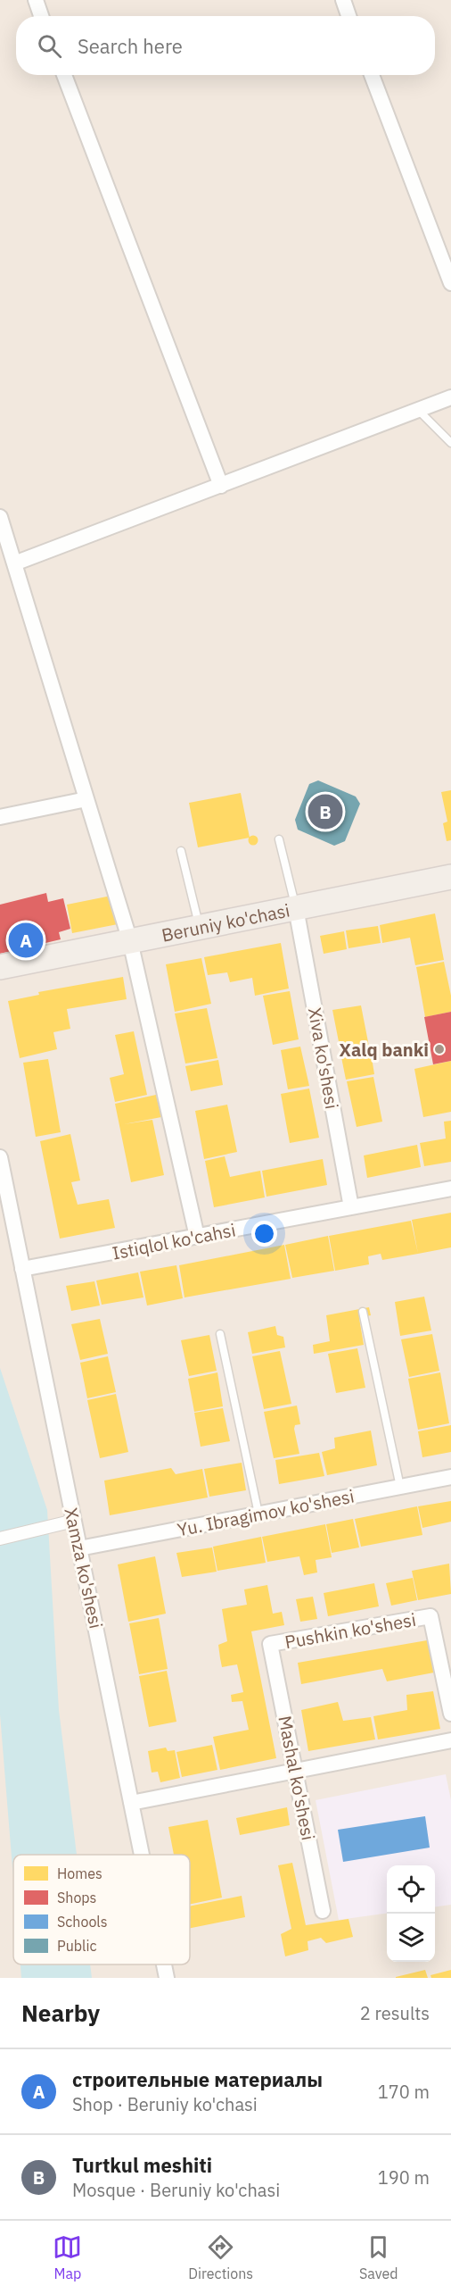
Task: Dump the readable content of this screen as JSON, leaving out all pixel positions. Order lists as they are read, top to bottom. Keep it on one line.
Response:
{"streets":{"main road":["Beruniy ko'chasi"],"street":["Xiva ko'shesi","Istiqlol ko'cahsi","Yu. Ibragimov ko'shesi","Xamza ko'shesi","Pushkin ko'shesi","Mashal ko'shesi"]},"crossings":[["Beruniy ko'chasi","Xiva ko'shesi"],["Xiva ko'shesi","Istiqlol ko'cahsi"],["Istiqlol ko'cahsi","Xamza ko'shesi"],["Yu. Ibragimov ko'shesi","Xamza ko'shesi"],["Pushkin ko'shesi","Mashal ko'shesi"]],"places":["Xalq banki"],"legend":["Homes","Shops","Schools","Public"],"page":{"search":"Search here","pins":["B","A"],"heading":["Nearby","2 results"],"list":[{"mark":"A","name":"строительные материалы","note":"Shop · Beruniy ko'chasi","value":"170 m"},{"mark":"B","name":"Turtkul meshiti","note":"Mosque · Beruniy ko'chasi","value":"190 m"}],"nav":["Map","Directions","Saved"]}}
